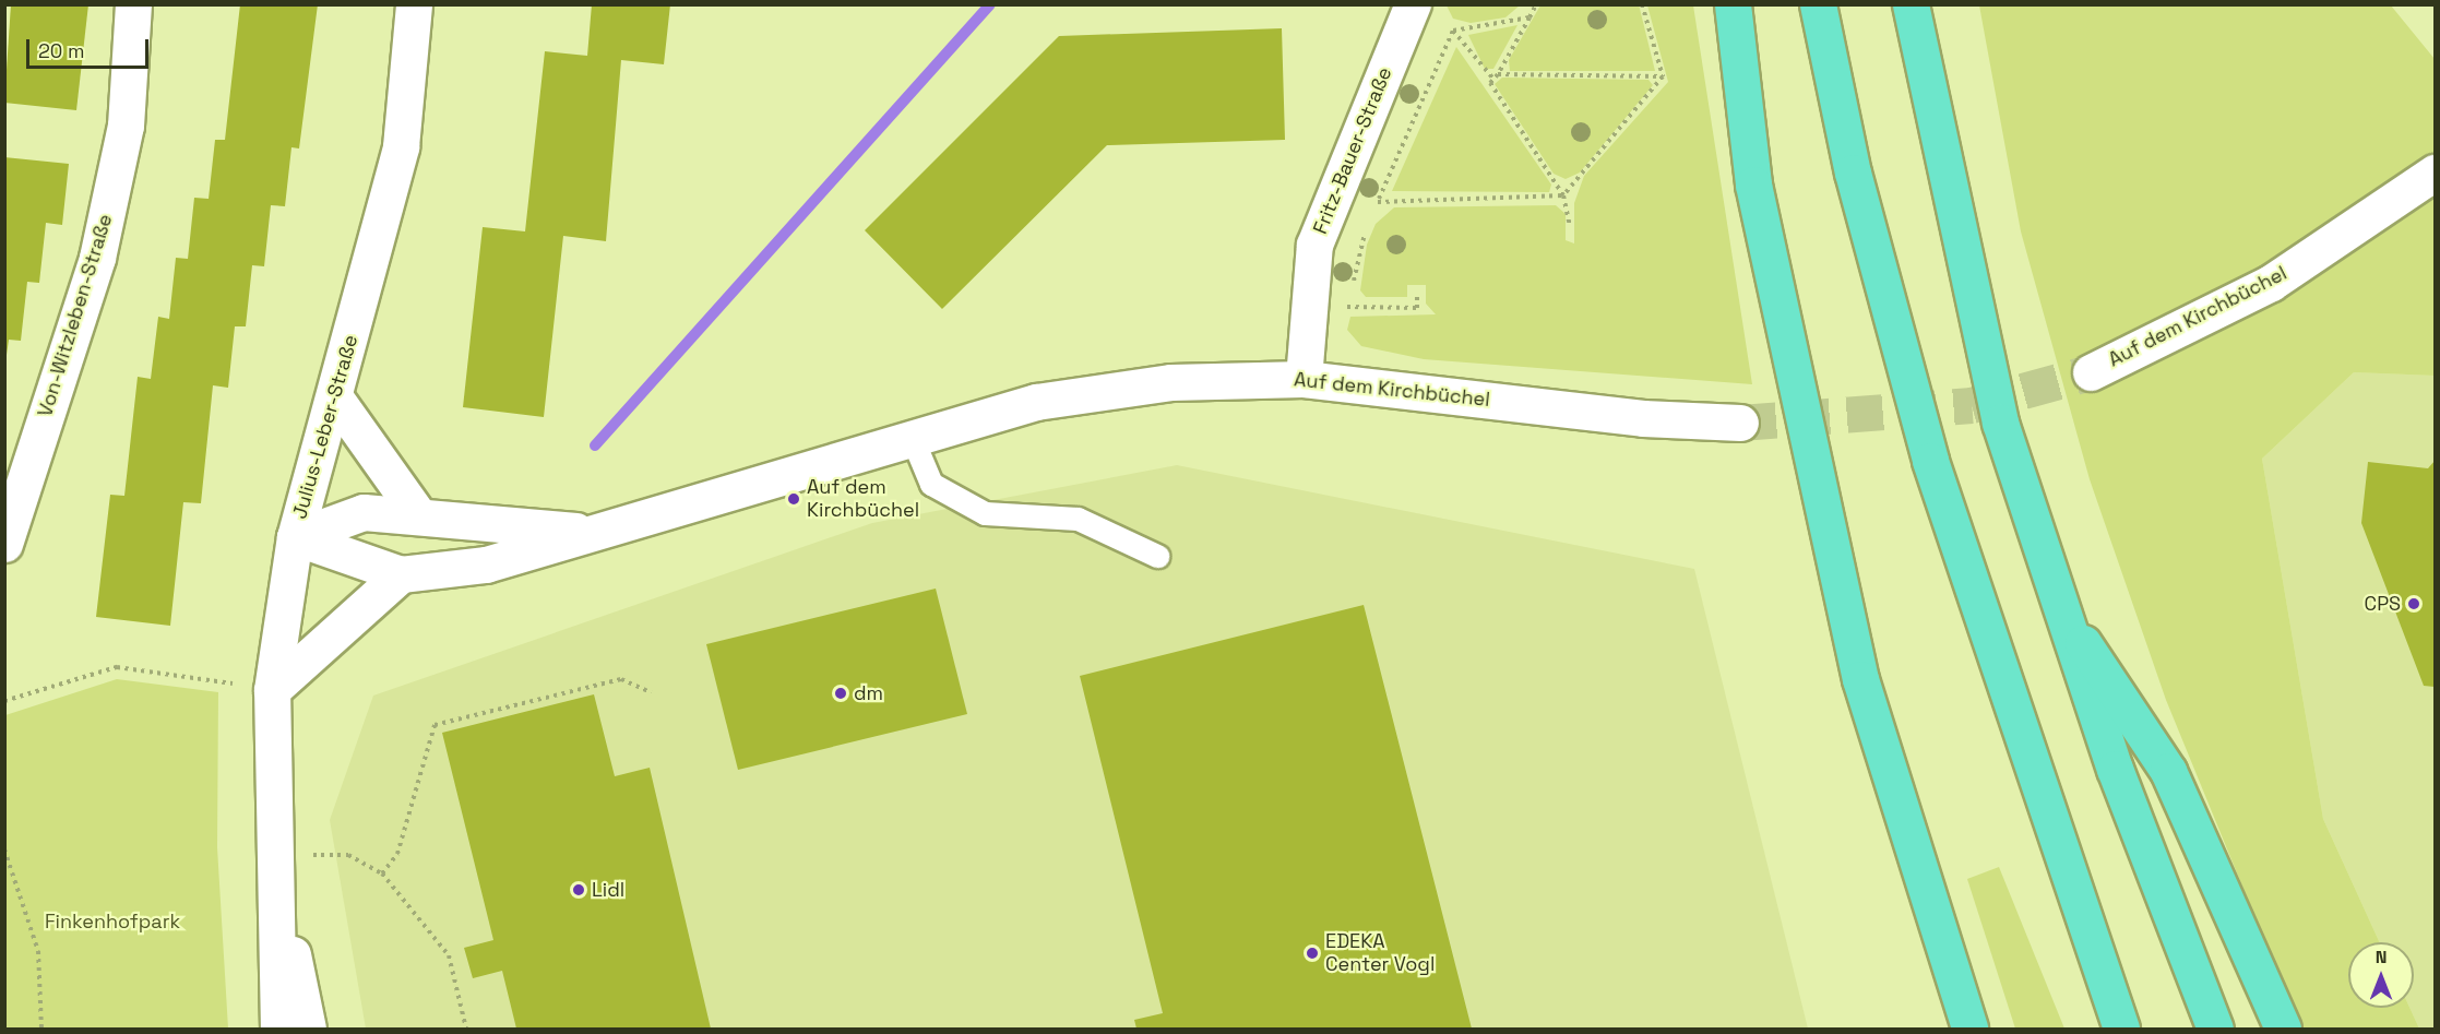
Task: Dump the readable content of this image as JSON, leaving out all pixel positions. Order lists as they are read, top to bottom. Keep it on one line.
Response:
{"streets":{"street":["Fritz-Bauer-Straße","Von-Witzleben-Straße","Auf dem Kirchbüchel","Julius-Leber-Straße"]},"crossings":[["Fritz-Bauer-Straße","Auf dem Kirchbüchel"],["Auf dem Kirchbüchel","Julius-Leber-Straße"]],"parks":["Finkenhofpark"],"places":["Auf dem Kirchbüchel","CPS","dm","Lidl","EDEKA Center Vogl"],"scale_bar":"20 m","north":"top"}
